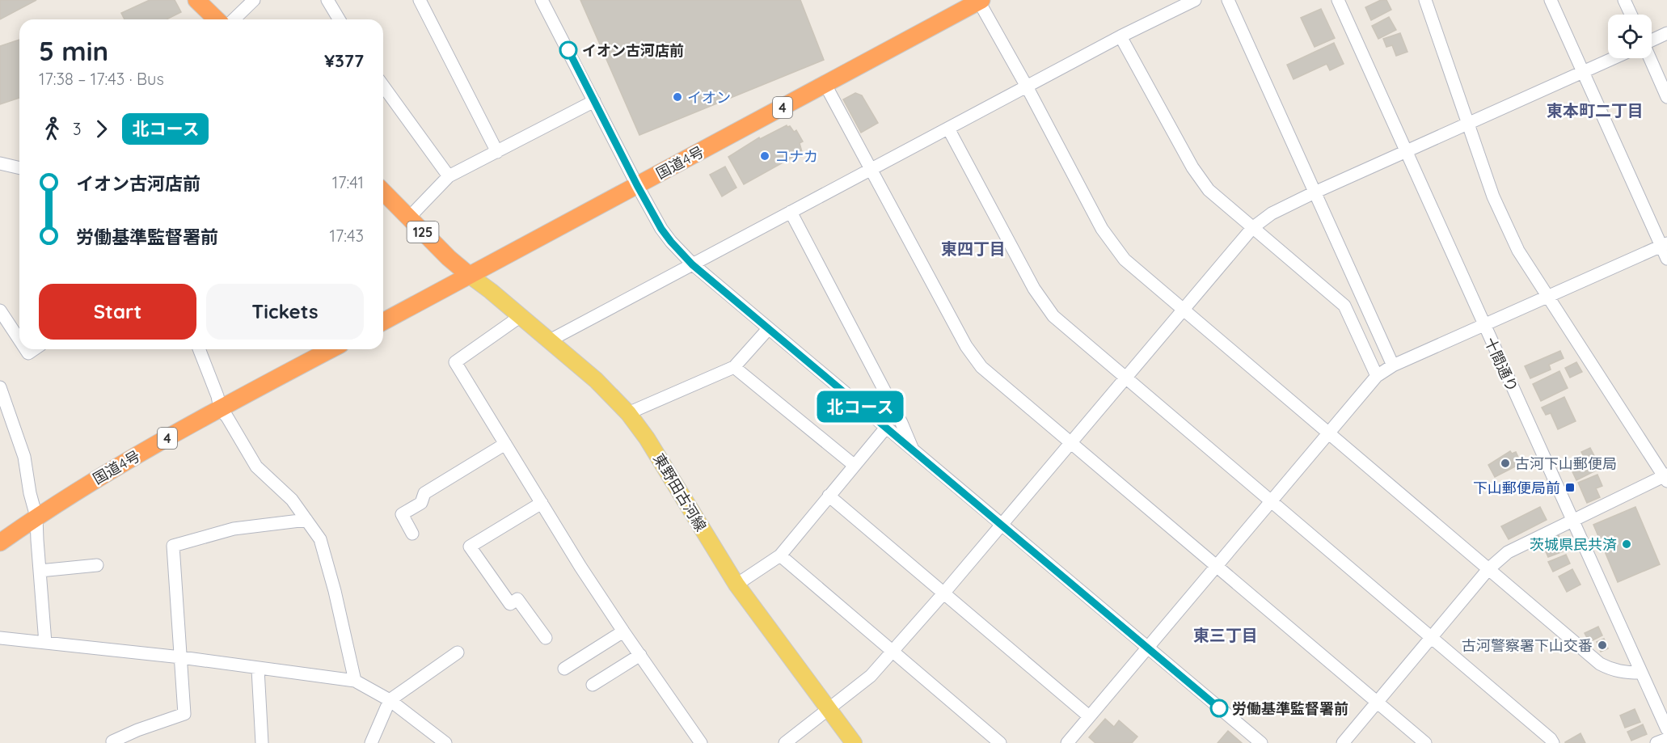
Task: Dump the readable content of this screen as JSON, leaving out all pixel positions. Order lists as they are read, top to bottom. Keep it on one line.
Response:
{"streets":{"highway":["4","国道4号","125"],"main road":["東野田古河線"],"street":["十間通り"]},"crossings":[["国道4号","125"],["国道4号","東野田古河線"],["125","東野田古河線"]],"districts":["東本町二丁目","東四丁目","東三丁目"],"places":{"other":["イオン古河店前","イオン","コナカ","古河下山郵便局","茨城県民共済","古河警察署下山交番","労働基準監督署前"],"transit":["下山郵便局前"]},"lines":["bus line 北コース"],"page":{"on_map":"北コース","heading":["5 min","17:38 – 17:43 · Bus","¥377"],"legs":["3","北コース"],"list":[{"name":"イオン古河店前","value":"17:41"},{"name":"労働基準監督署前","value":"17:43"}],"buttons":["Start","Tickets"]}}
